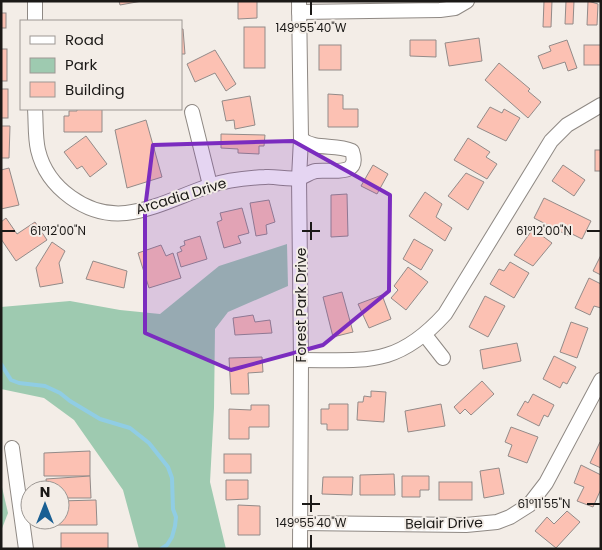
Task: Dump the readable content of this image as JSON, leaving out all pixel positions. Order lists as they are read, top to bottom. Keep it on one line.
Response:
{"streets":{"street":["Arcadia Drive","Forest Park Drive","Belair Drive"]},"crossings":[["Arcadia Drive","Forest Park Drive"],["Forest Park Drive","Belair Drive"]],"legend":["Road","Park","Building"],"north":"top","coordinates":["149°55'40\"W","61°12'00\"N","61°11'55\"N"]}
